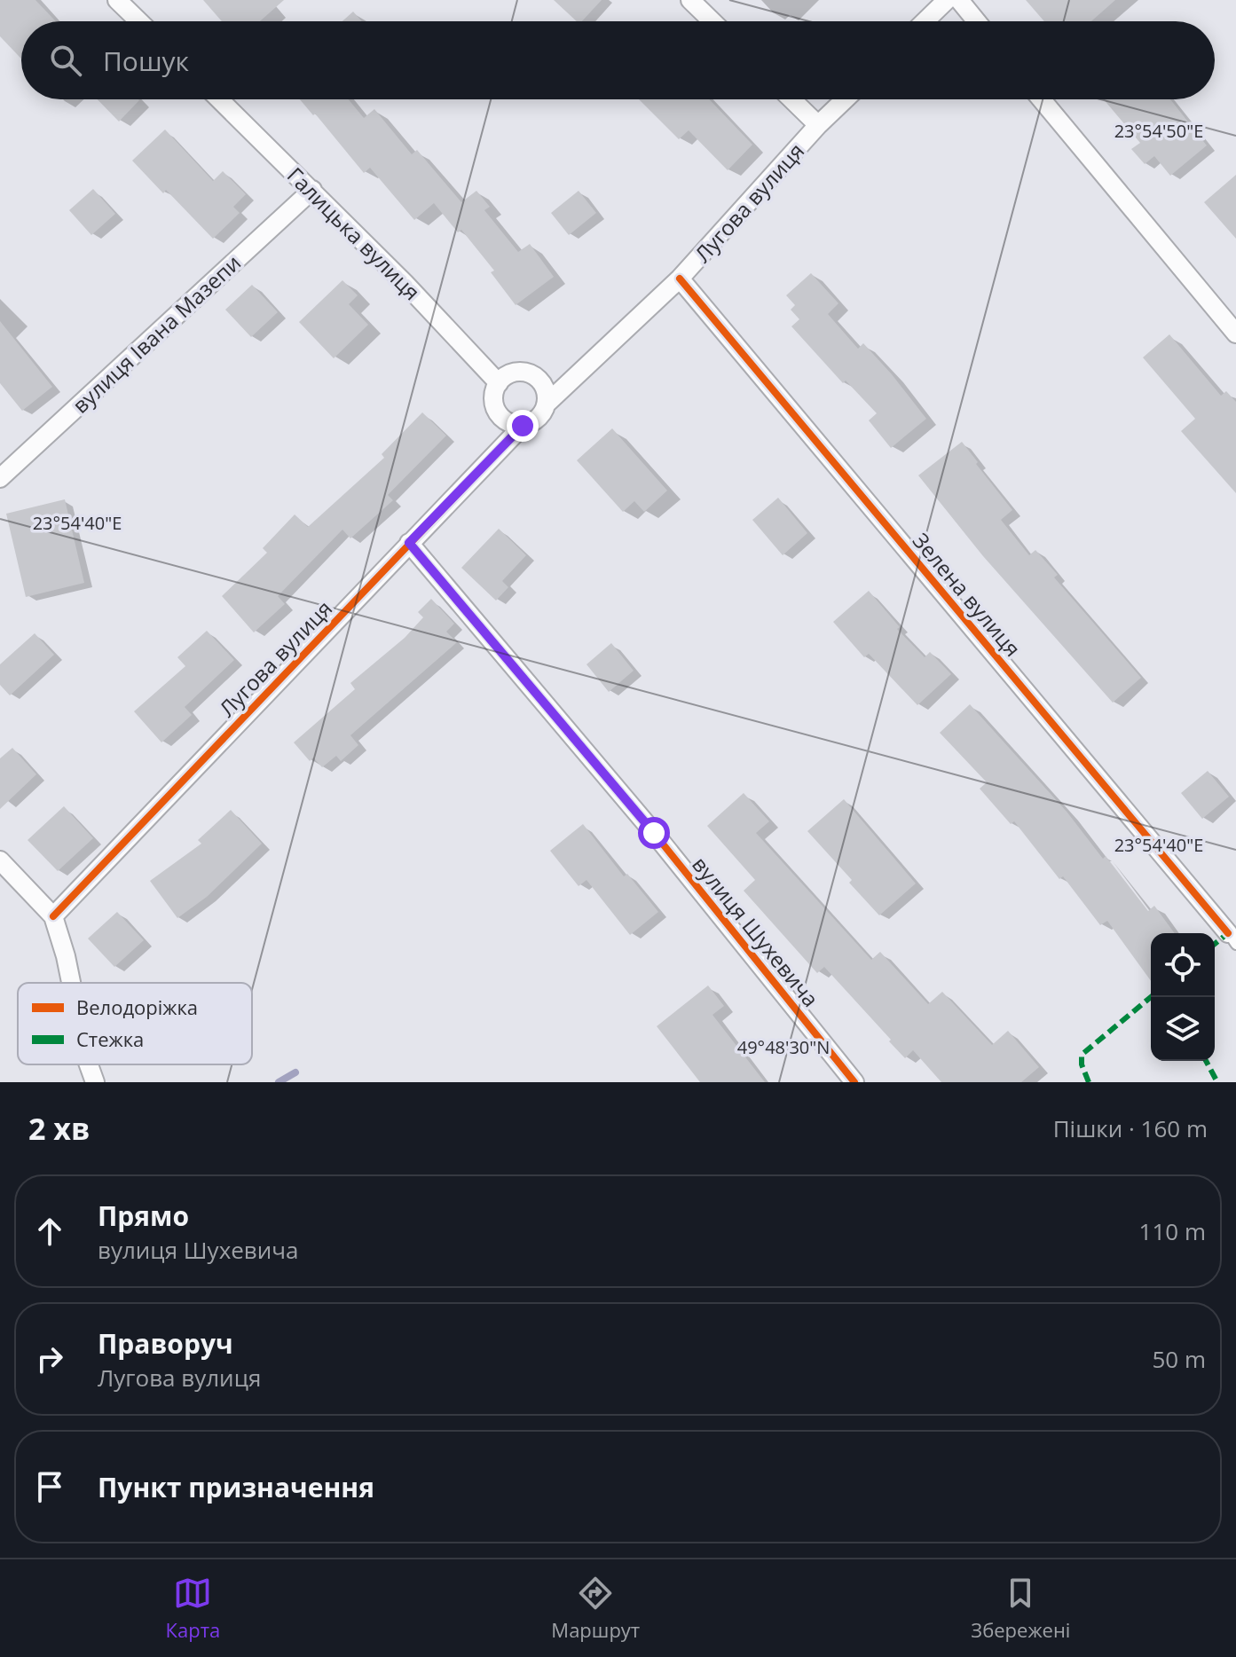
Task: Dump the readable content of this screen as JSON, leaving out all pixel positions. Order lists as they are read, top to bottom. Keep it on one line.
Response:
{"streets":{"street":["Лугова вулиця","Галицька вулиця","вулиця Івана Мазепи","Зелена вулиця","вулиця Шухевича"]},"crossings":[["Лугова вулиця","Галицька вулиця"],["Лугова вулиця","Зелена вулиця"],["Лугова вулиця","вулиця Шухевича"],["Галицька вулиця","вулиця Івана Мазепи"]],"legend":["Велодоріжка","Стежка"],"page":{"search":"Пошук","heading":["2 хв","Пішки · 160 m"],"list":[["Прямо","вулиця Шухевича","110 m"],["Праворуч","Лугова вулиця","50 m"],"Пункт призначення"],"nav":["Карта","Маршрут","Збережені"]},"coordinates":["23°54'50\"E","23°54'40\"E","49°48'30\"N"]}
